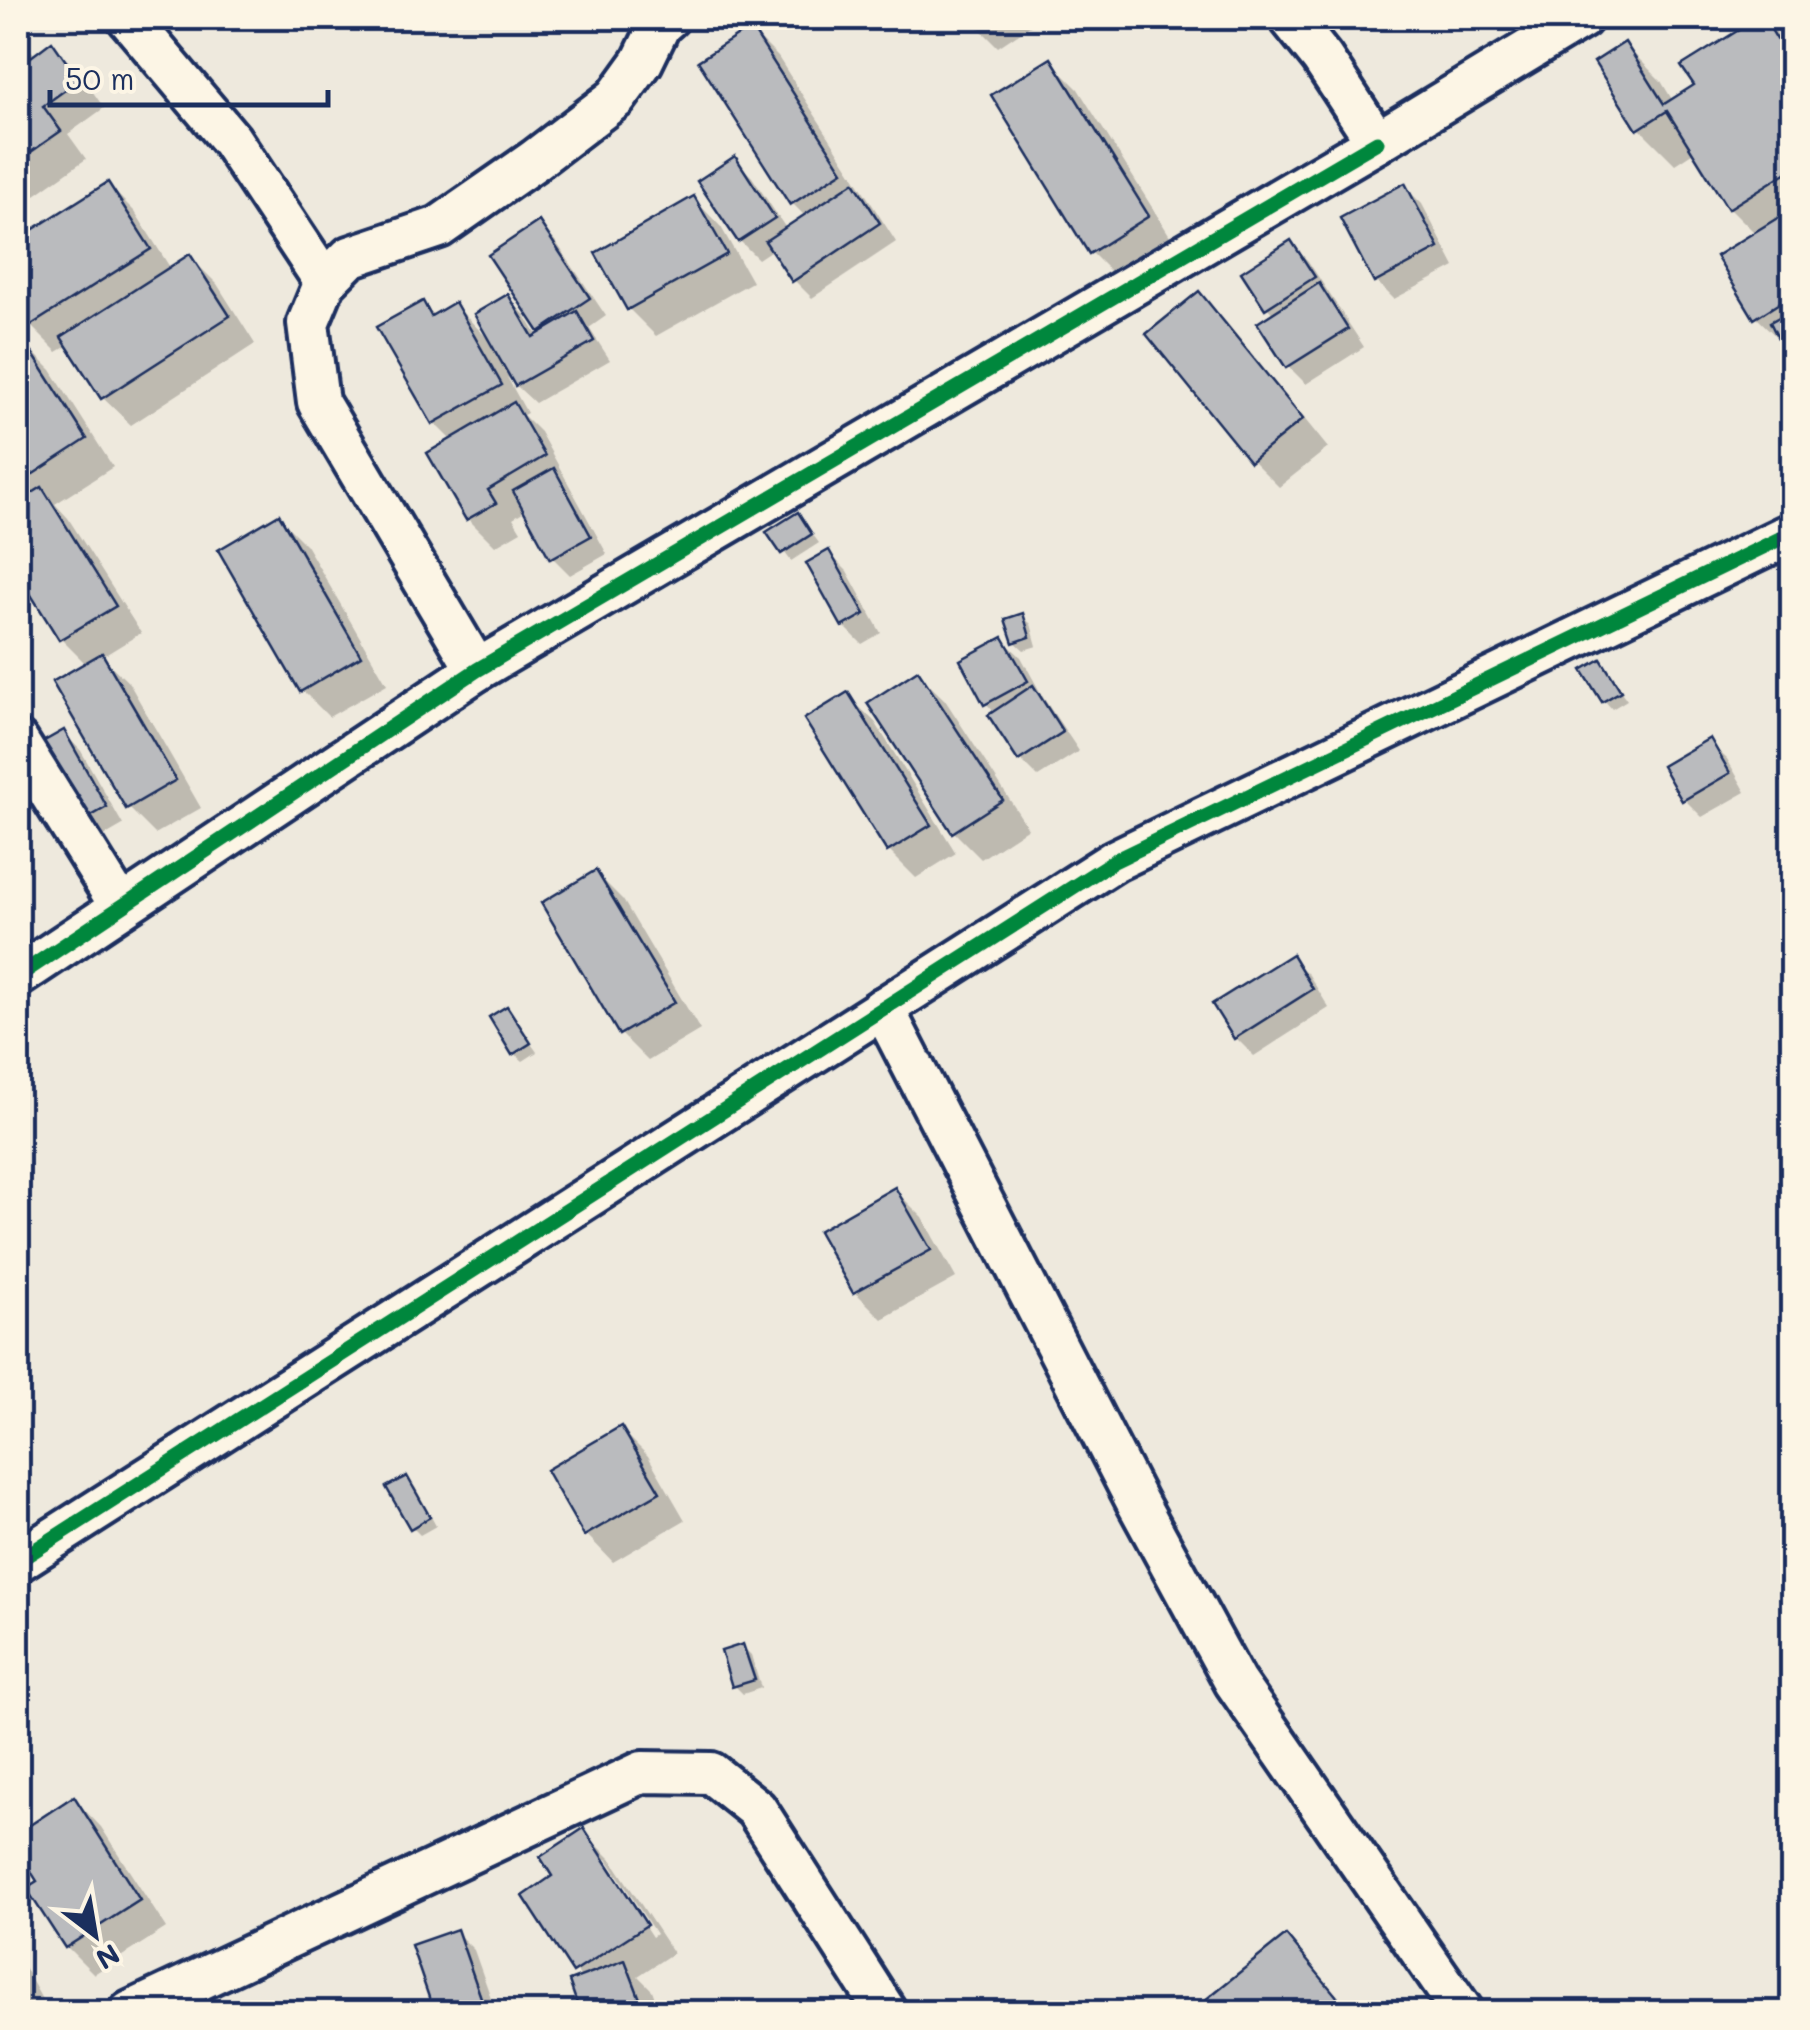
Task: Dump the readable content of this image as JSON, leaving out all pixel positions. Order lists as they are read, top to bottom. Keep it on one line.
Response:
{"scale_bar":"50 m","north":"bottom right"}
